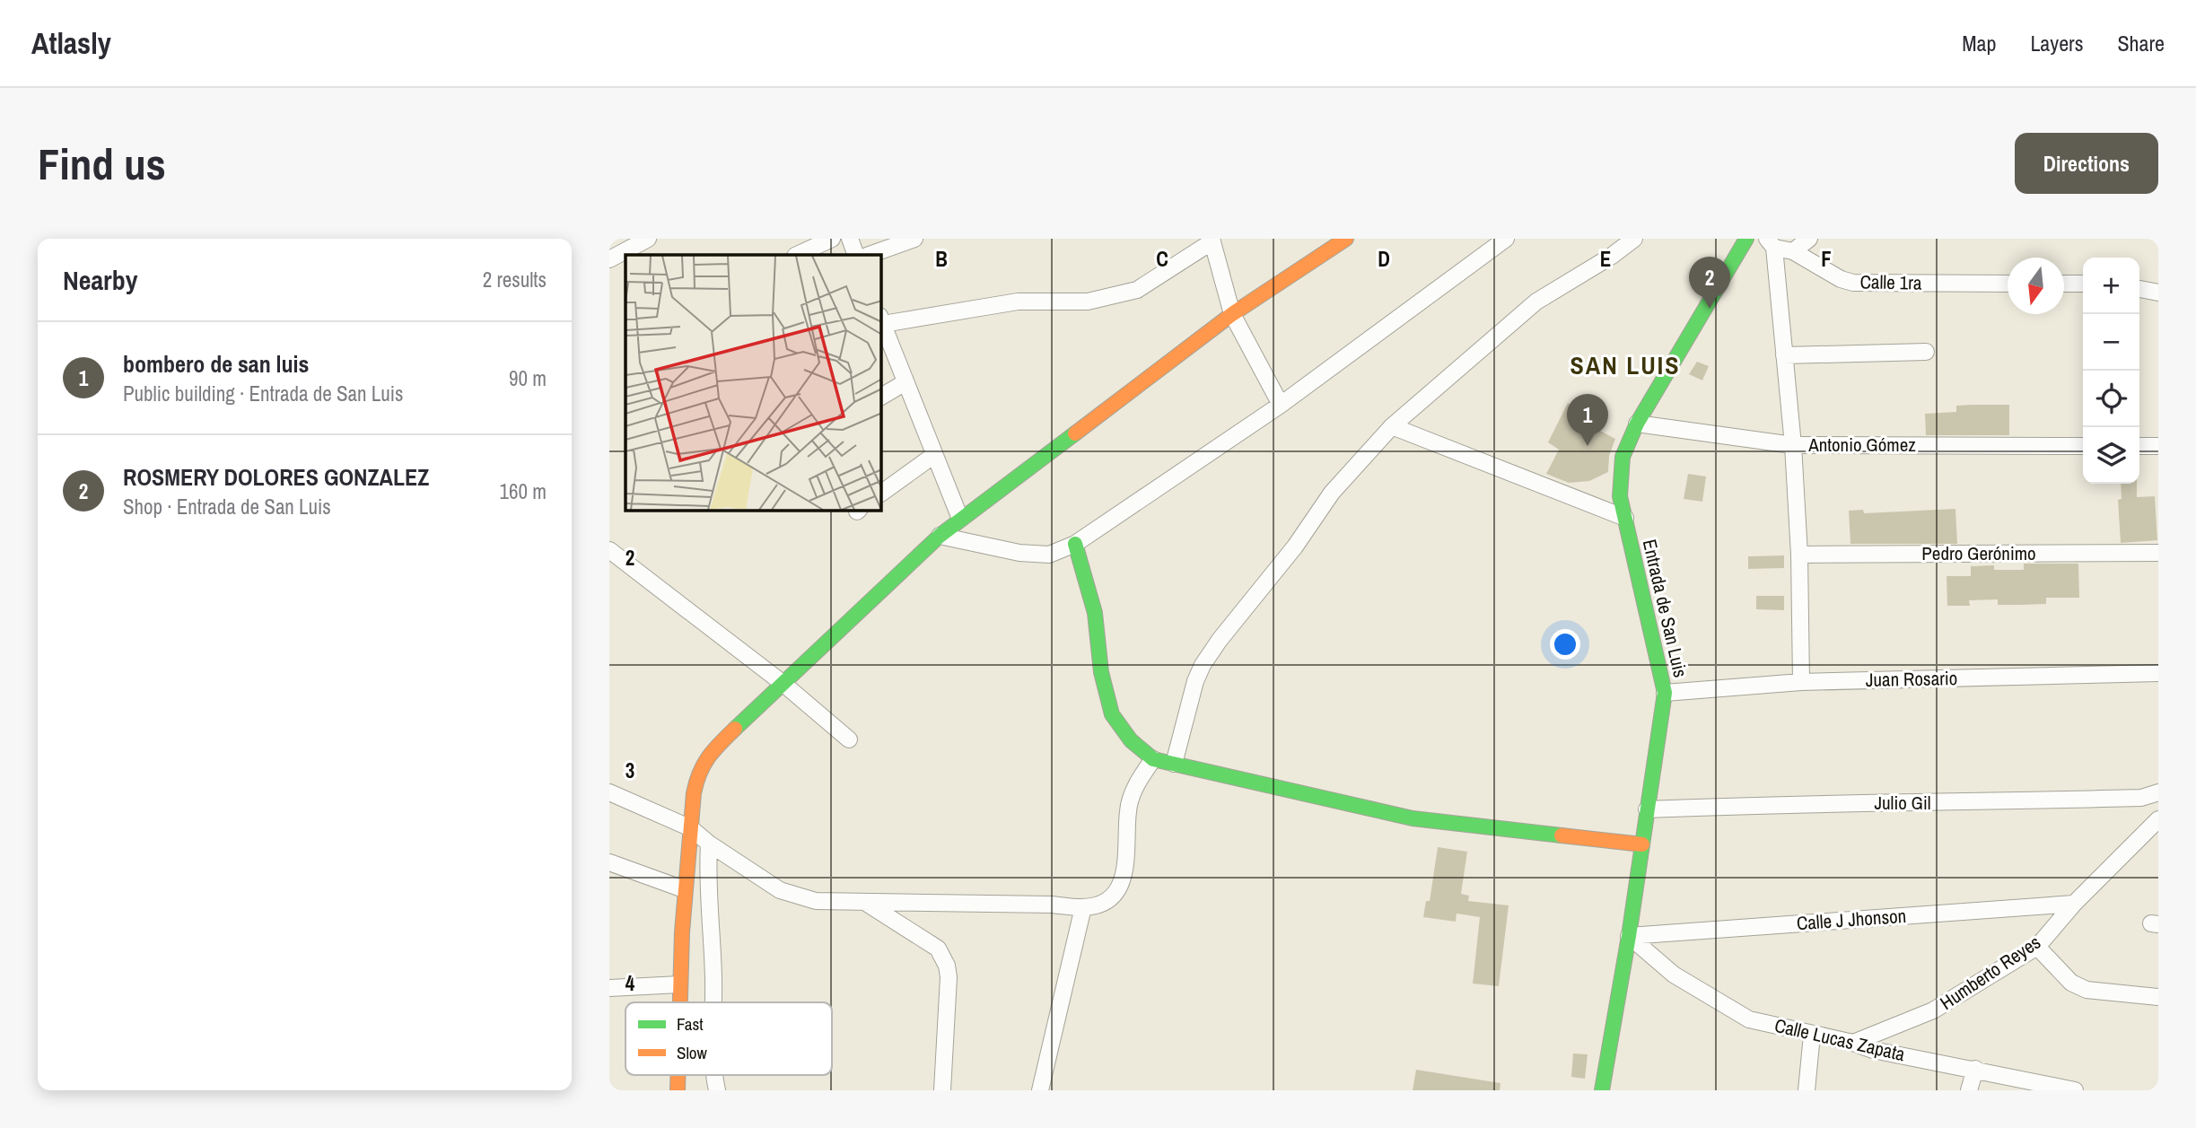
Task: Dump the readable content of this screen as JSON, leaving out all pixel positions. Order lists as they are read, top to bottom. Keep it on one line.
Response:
{"streets":{"street":["Calle 1ra","Antonio Gómez","Pedro Gerónimo","Entrada de San Luis","Juan Rosario","Julio Gil","Calle J Jhonson","Humberto Reyes","Calle Lucas Zapata"]},"crossings":[["Antonio Gómez","Entrada de San Luis"],["Entrada de San Luis","Juan Rosario"],["Entrada de San Luis","Julio Gil"],["Entrada de San Luis","Calle J Jhonson"],["Entrada de San Luis","Calle Lucas Zapata"],["Calle J Jhonson","Humberto Reyes"],["Calle J Jhonson","Calle Lucas Zapata"],["Humberto Reyes","Calle Lucas Zapata"]],"districts":["SAN LUIS"],"legend":["Fast","Slow"],"north":"bottom","page":{"header":"Atlasly","nav":["Map","Layers","Share"],"buttons":"Directions","title":"Find us","heading":["Nearby","2 results"],"pins":["2","1"],"map_buttons":["+","−"],"list":[{"mark":"1","name":"bombero de san luis","note":"Public building · Entrada de San Luis","value":"90 m"},{"mark":"2","name":"ROSMERY DOLORES GONZALEZ","note":"Shop · Entrada de San Luis","value":"160 m"}]},"grid":{"columns":["B","C","D","E","F"],"rows":["2","3","4"]}}
